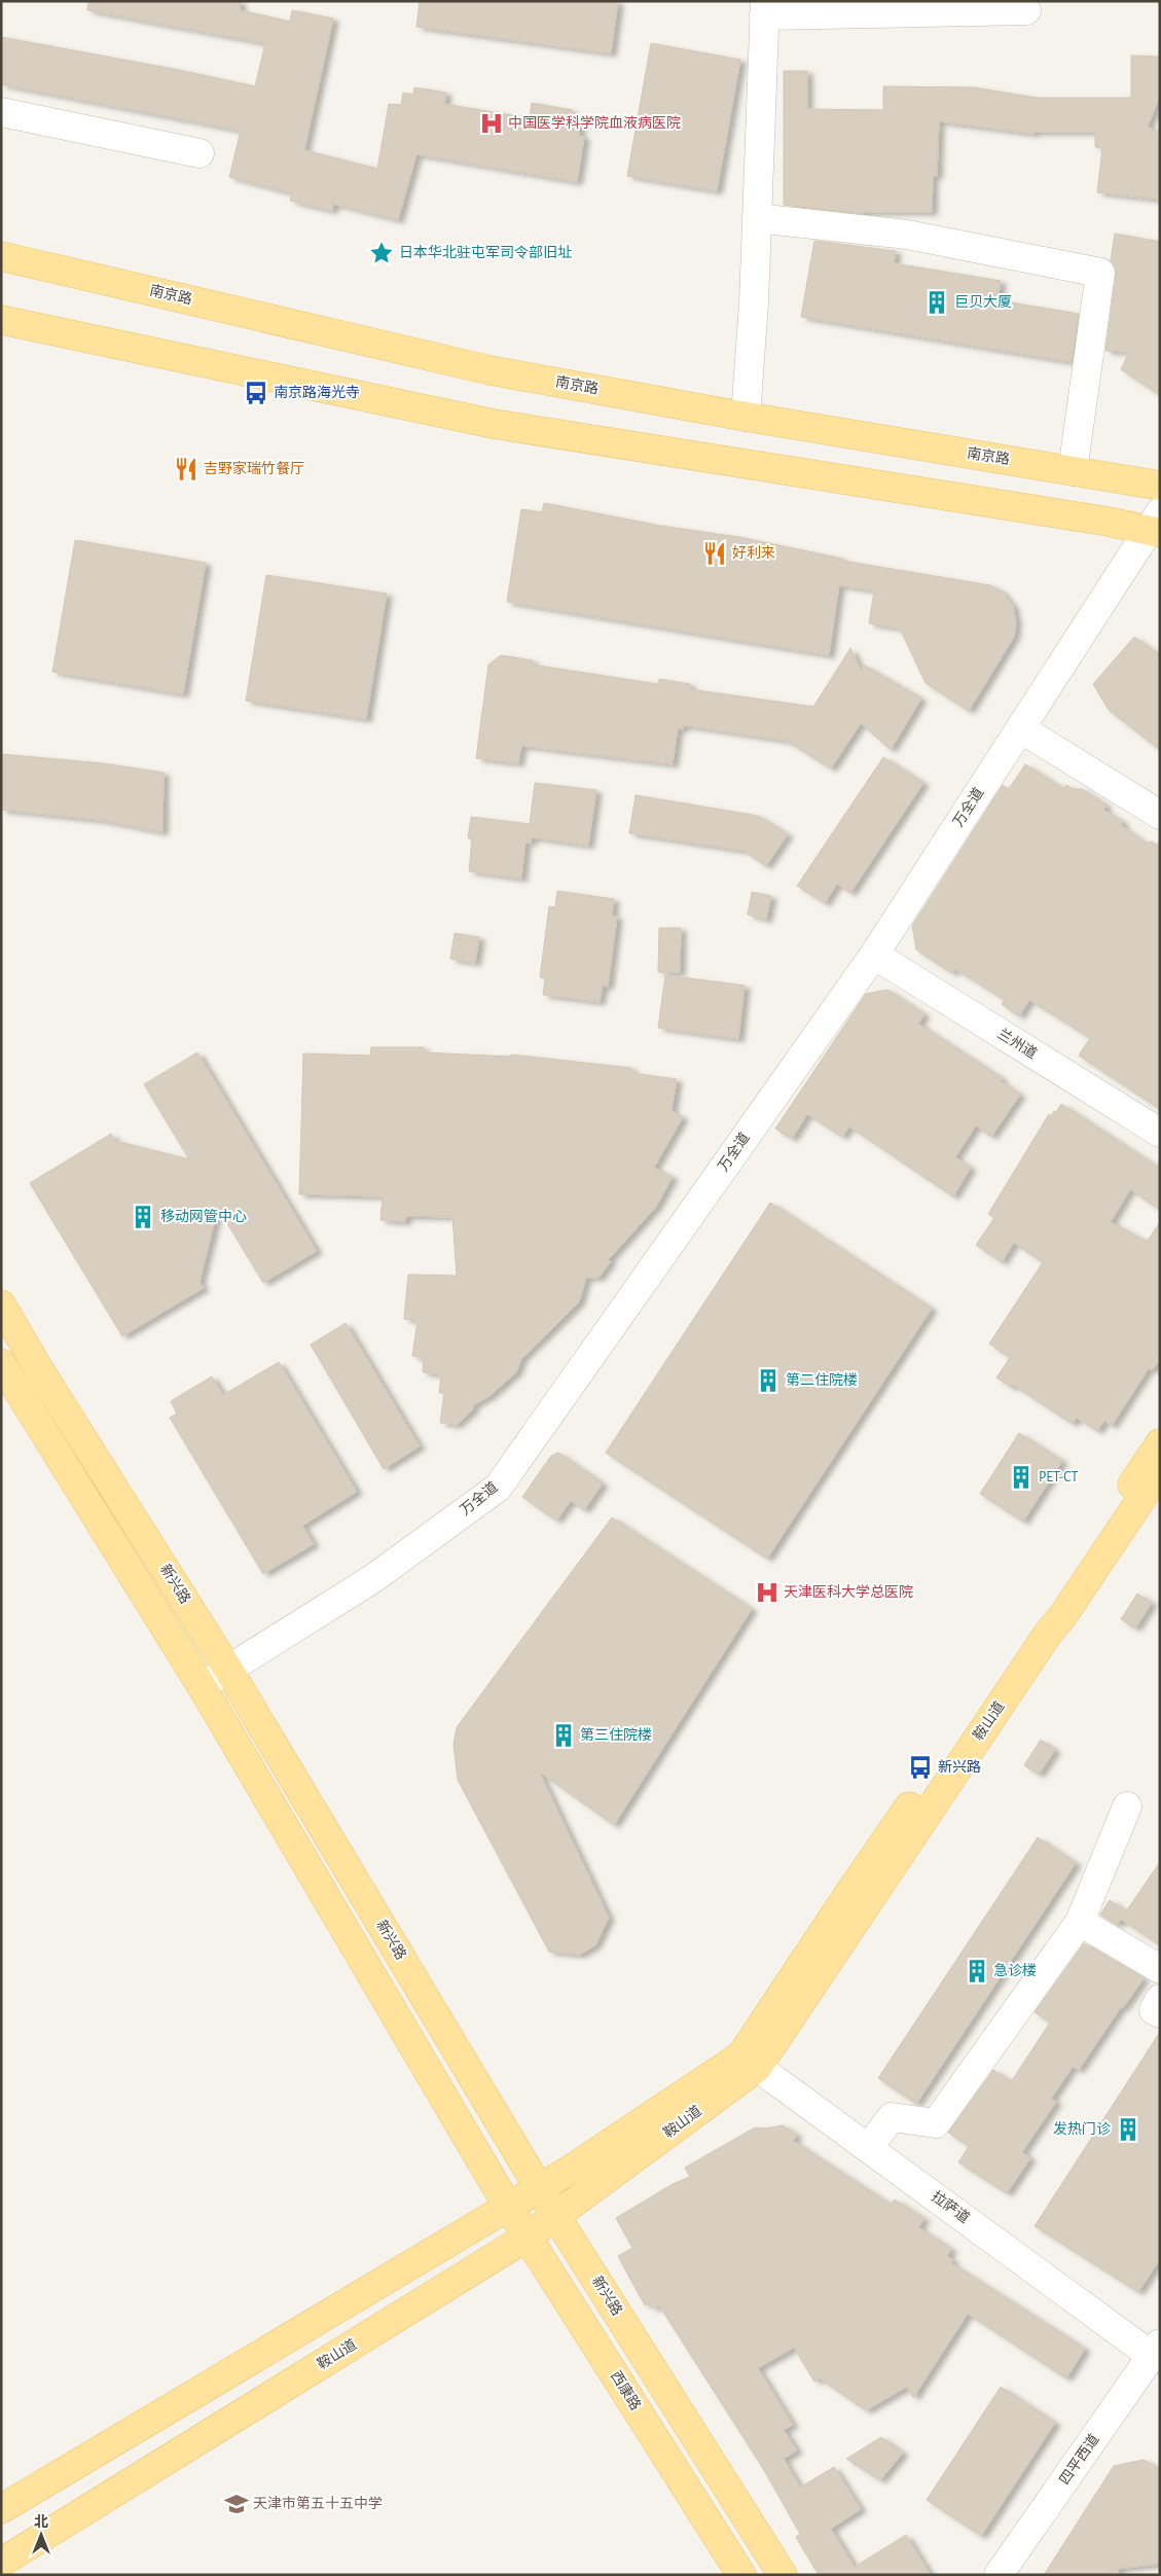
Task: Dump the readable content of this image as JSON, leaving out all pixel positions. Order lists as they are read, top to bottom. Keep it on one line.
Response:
{"streets":{"main road":["南京路","新兴路","鞍山道","西康路"],"street":["万全道","兰州道","拉萨道","四平西道"]},"crossings":[["万全道","兰州道"],["万全道","新兴路"],["万全道","西康路"],["新兴路","鞍山道"],["鞍山道","拉萨道"],["鞍山道","西康路"],["拉萨道","四平西道"]],"places":{"hospital":["中国医学科学院血液病医院","天津医科大学总医院"],"place":["日本华北驻屯军司令部旧址"],"building":["巨贝大厦","移动网管中心","第二住院楼","PET-CT","第三住院楼","急诊楼","发热门诊"],"bus stop":["南京路海光寺","新兴路"],"restaurant":["吉野家瑞竹餐厅","好利来"],"school or university":["天津市第五十五中学"]},"north":"top"}
